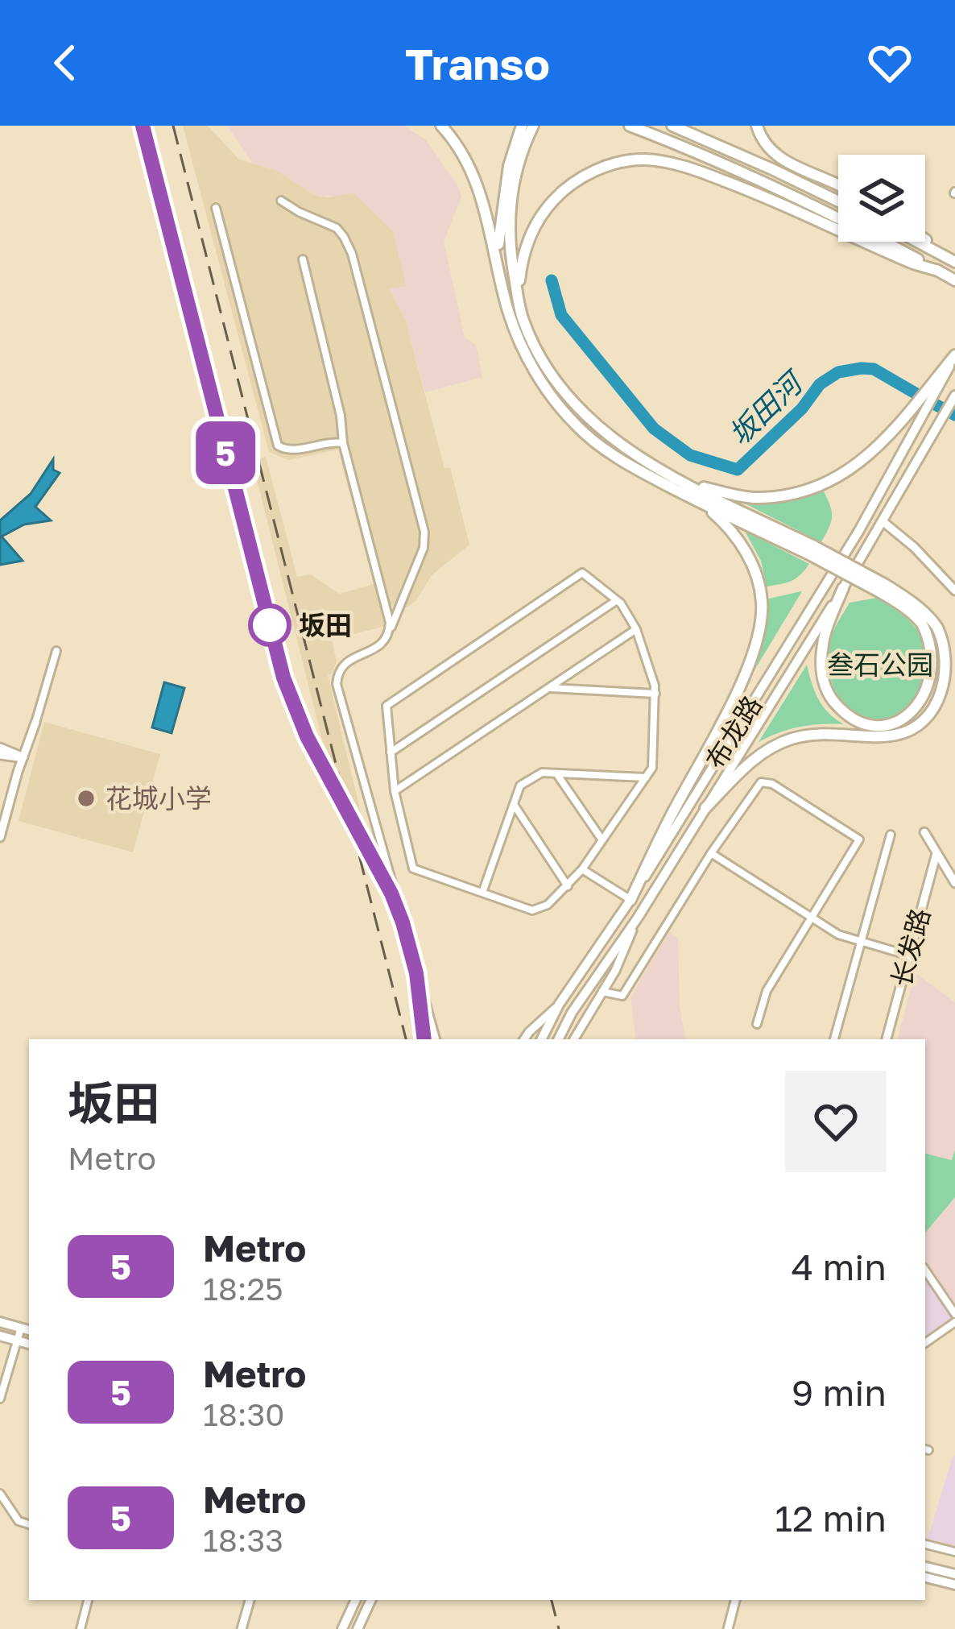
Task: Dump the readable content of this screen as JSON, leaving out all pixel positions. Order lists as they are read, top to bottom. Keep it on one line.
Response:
{"streets":{"main road":["布龙路"],"street":["长发路"]},"water":["坂田河"],"parks":["叁石公园"],"places":["坂田","花城小学"],"lines":["metro line 5"],"page":{"header":"Transo","on_map":"5","heading":["坂田","Metro"],"list":[{"mark":"5","name":"Metro","note":"18:25","value":"4 min"},{"mark":"5","name":"Metro","note":"18:30","value":"9 min"},{"mark":"5","name":"Metro","note":"18:33","value":"12 min"}]}}
